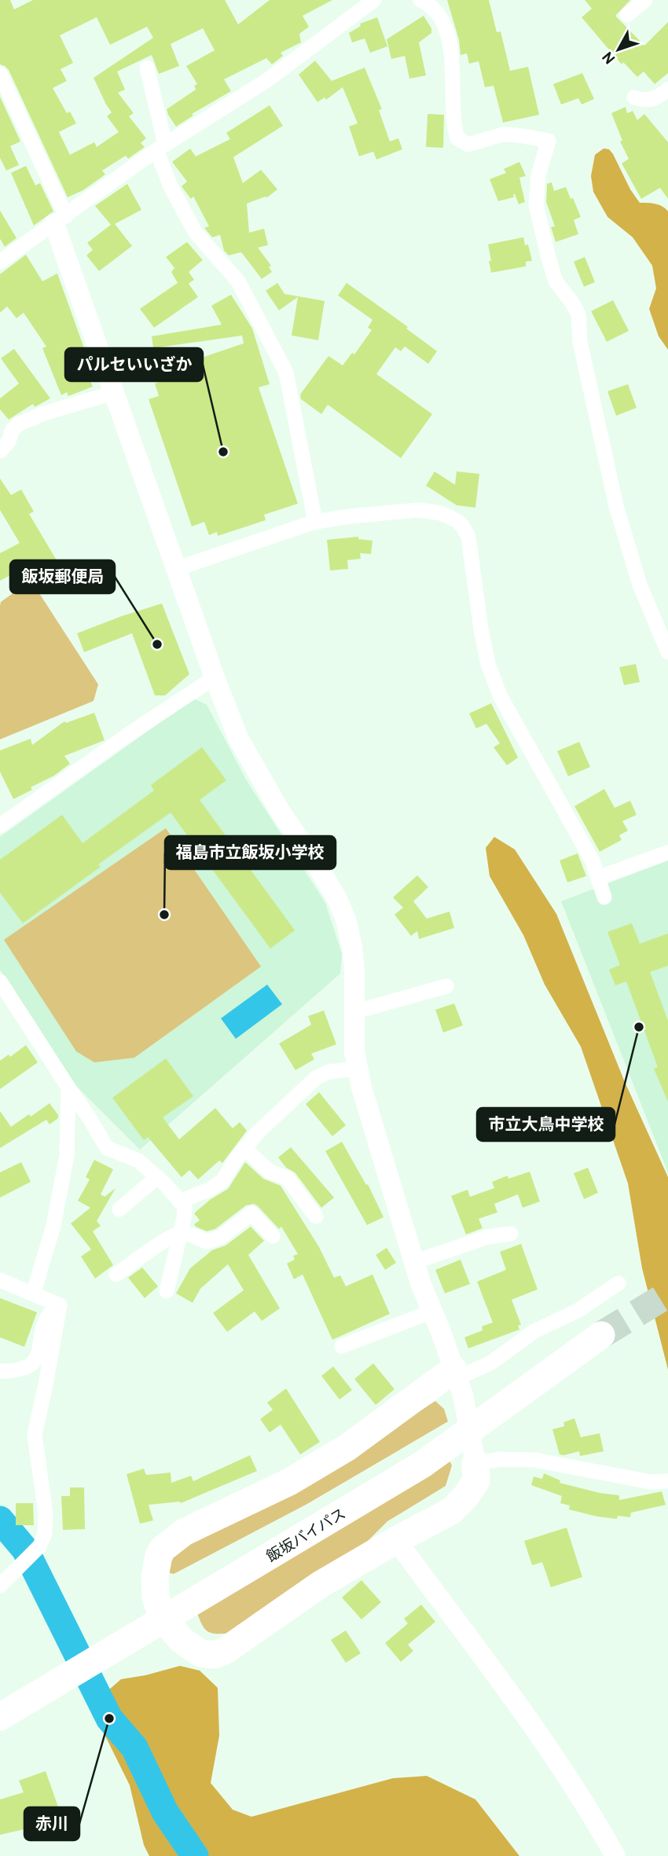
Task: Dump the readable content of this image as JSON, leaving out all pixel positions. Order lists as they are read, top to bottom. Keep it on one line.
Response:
{"streets":{"highway":["飯坂バイパス"]},"places":["パルセいいざか","飯坂郵便局","福島市立飯坂小学校","市立大鳥中学校","赤川"],"north":"bottom left"}
